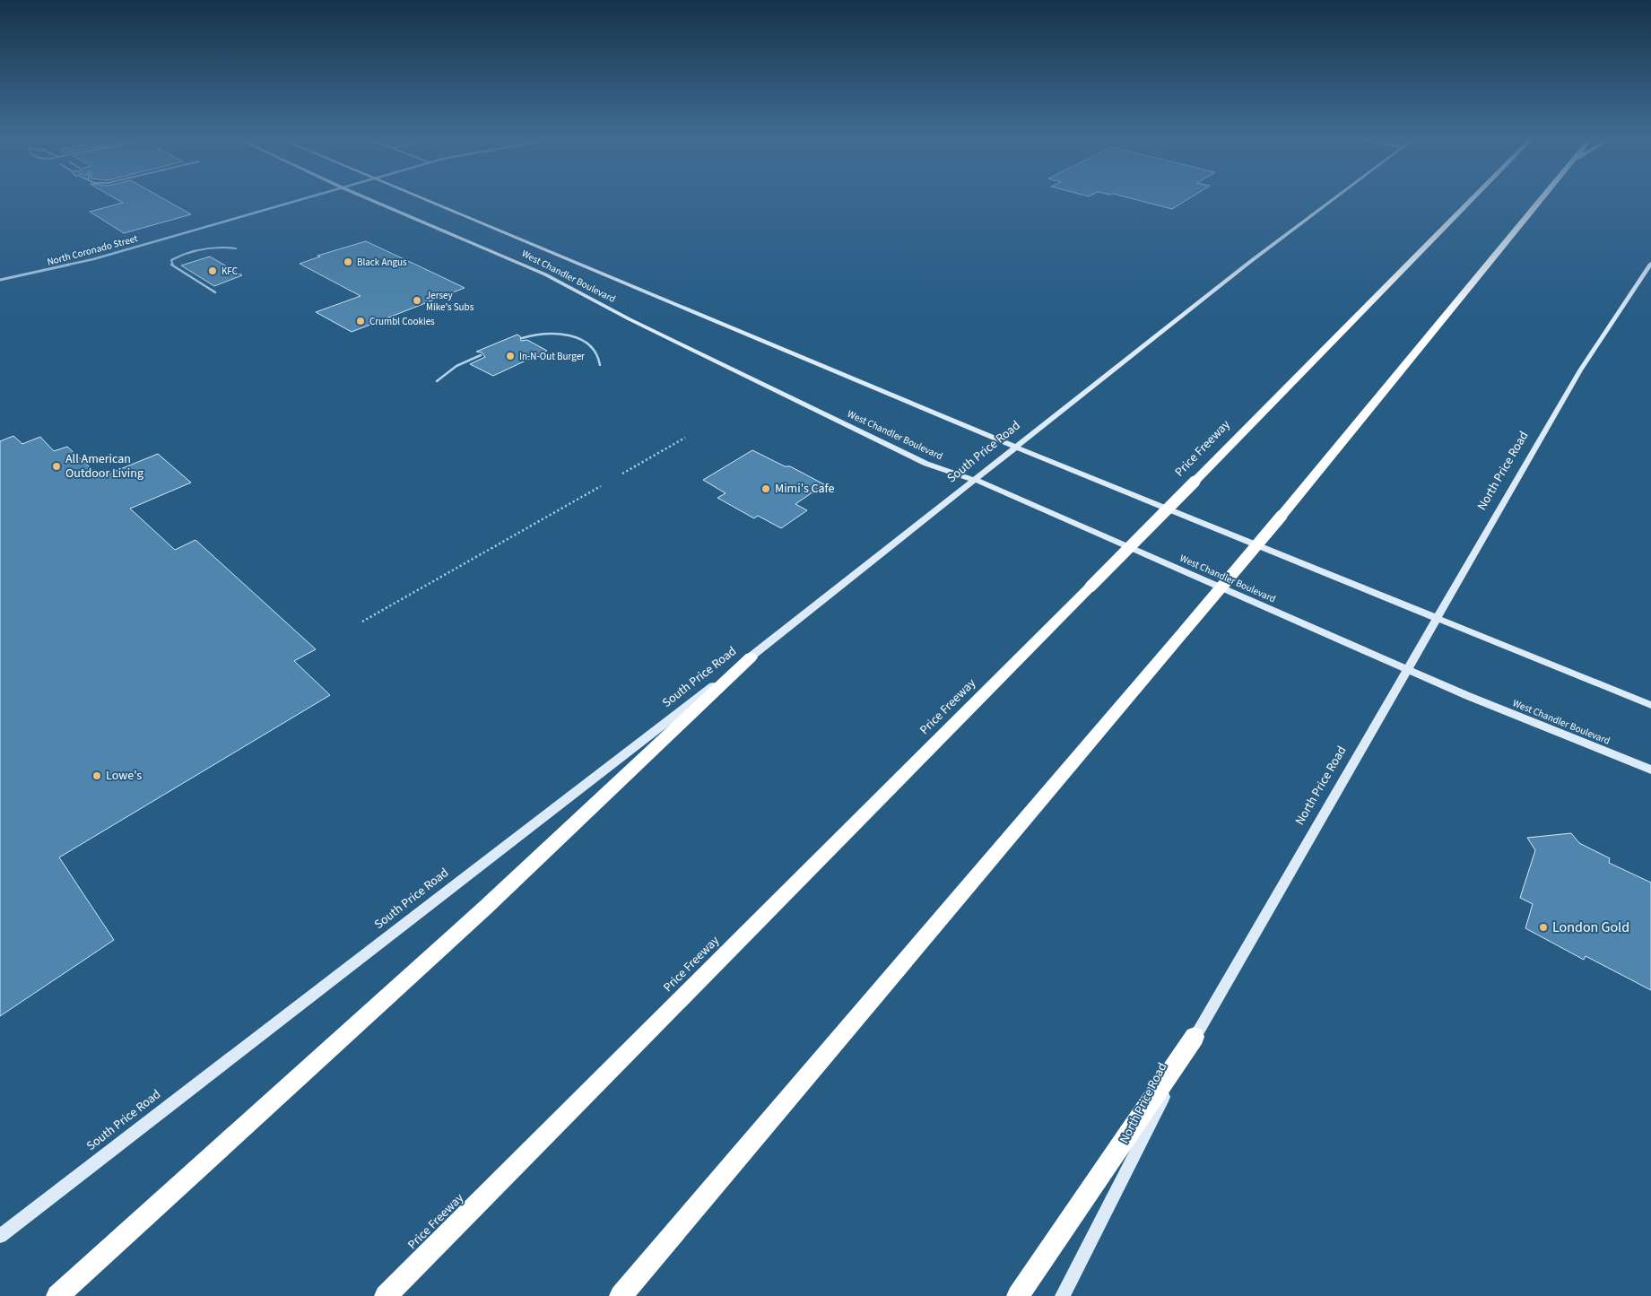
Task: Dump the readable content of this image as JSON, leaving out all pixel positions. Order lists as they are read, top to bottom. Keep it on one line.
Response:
{"streets":{"highway":["Price Freeway"],"main road":["West Chandler Boulevard","South Price Road","North Price Road"],"street":["North Coronado Street"]},"crossings":[["West Chandler Boulevard","South Price Road"],["West Chandler Boulevard","North Price Road"]],"places":["Black Angus","KFC","Jersey Mike's Subs","Crumbl Cookies","In-N-Out Burger","All American Outdoor Living","Mimi's Cafe","Lowe's","London Gold"]}
